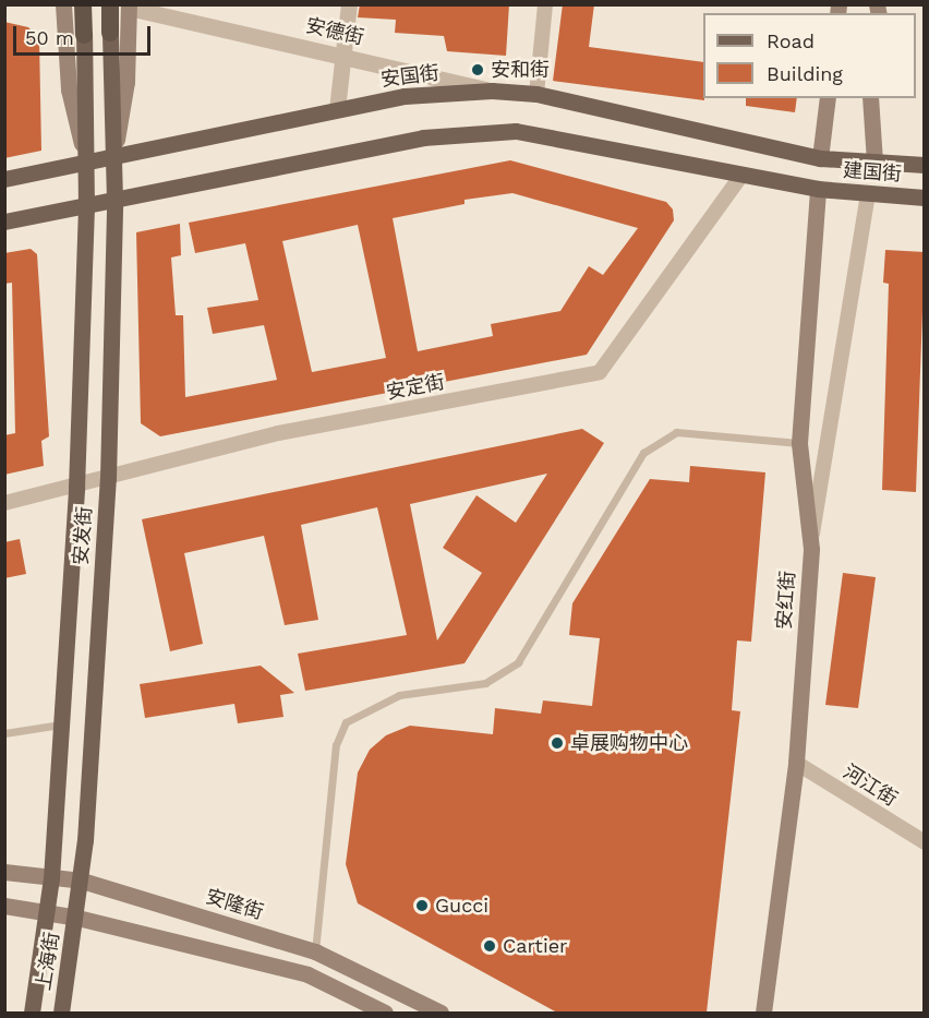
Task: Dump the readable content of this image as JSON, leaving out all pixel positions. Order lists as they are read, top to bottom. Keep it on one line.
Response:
{"streets":{"highway":["安发街"],"main road":["安国街","建国街","安红街","安隆街","上海街"],"street":["安德街","安定街","河江街"]},"crossings":[["安德街","安国街"],["安德街","安发街"],["安国街","建国街"],["安国街","安发街"],["建国街","安红街"],["安定街","安发街"],["安发街","安隆街"],["安发街","上海街"],["安红街","河江街"]],"places":["安和街","卓展购物中心","Gucci","Cartier"],"legend":["Road","Building"],"scale_bar":"50 m"}
